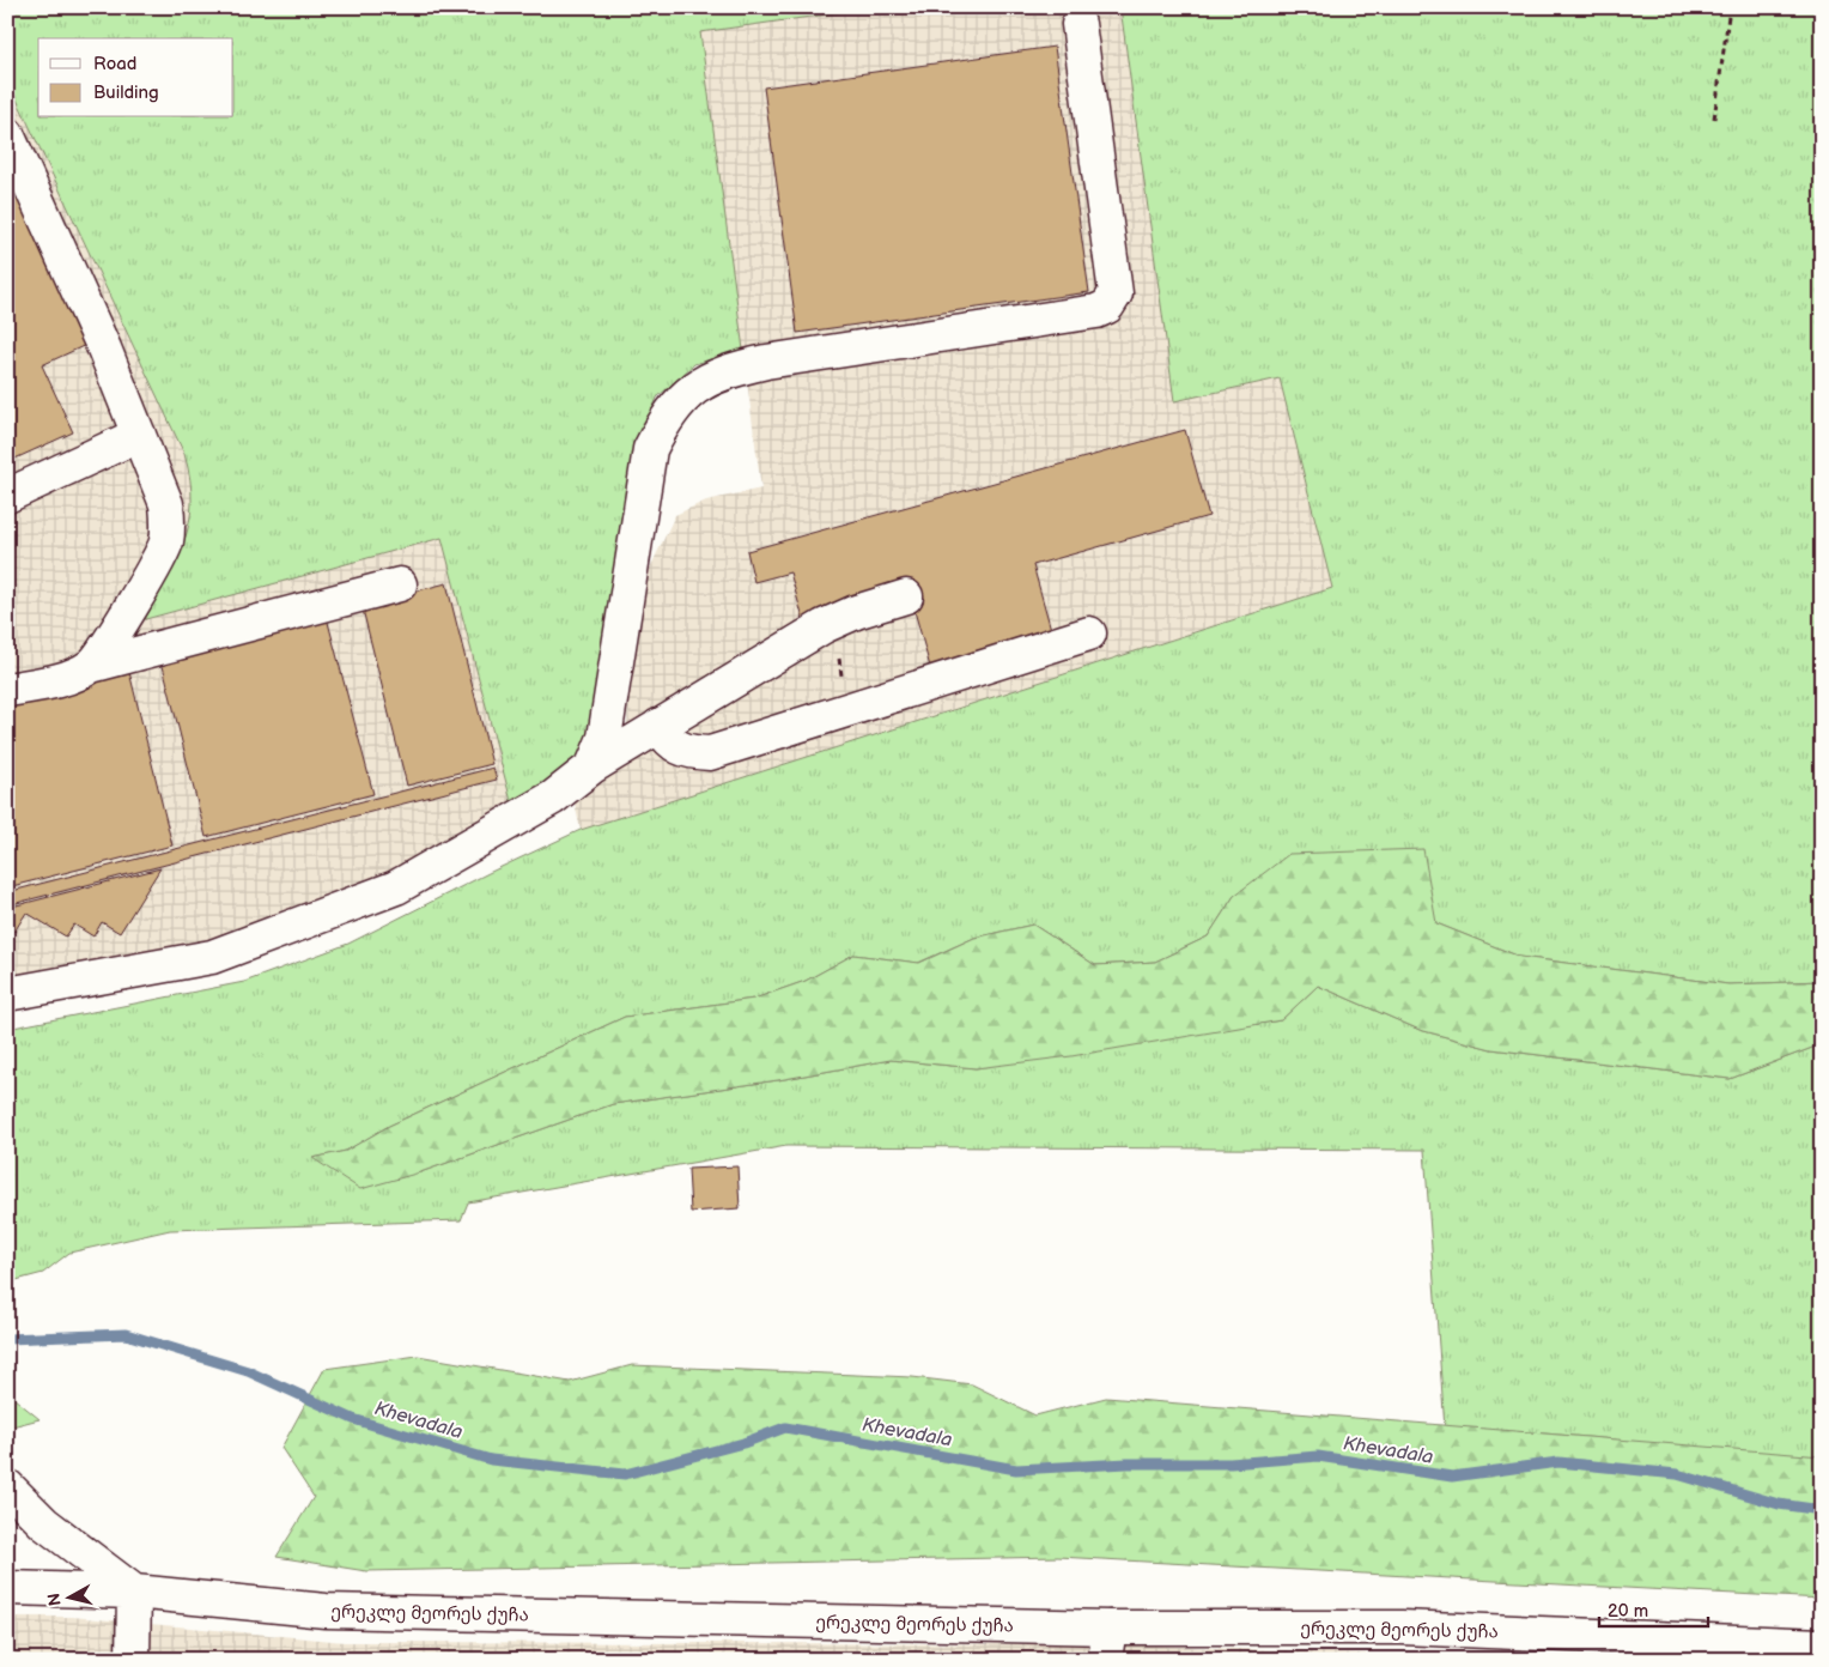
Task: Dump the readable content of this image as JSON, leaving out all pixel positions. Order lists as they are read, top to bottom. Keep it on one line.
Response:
{"streets":{"main road":["ერეკლე მეორეს ქუჩა"]},"water":["Khevadala"],"legend":["Road","Building"],"scale_bar":"20 m","north":"left"}
